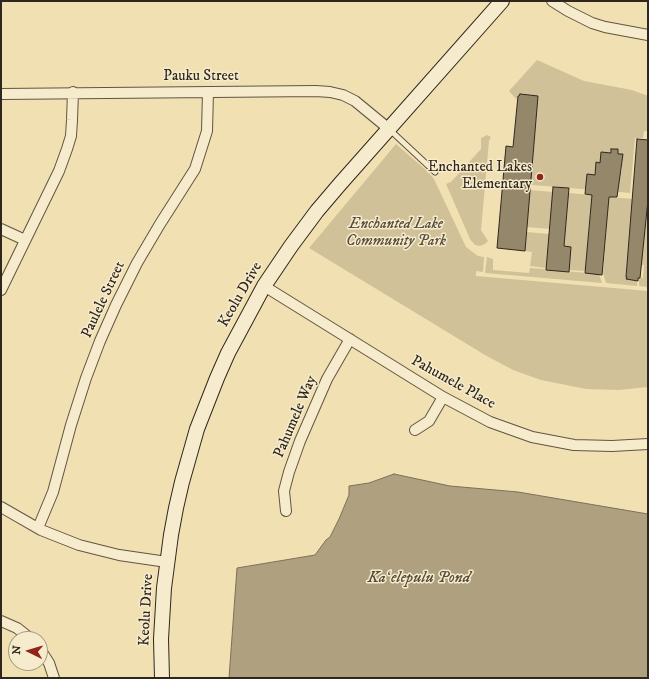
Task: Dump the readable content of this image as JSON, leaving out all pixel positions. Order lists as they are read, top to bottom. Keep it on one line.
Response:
{"streets":{"main road":["Keolu Drive"],"street":["Pauku Street","Paulele Street","Pahumele Place","Pahumele Way"]},"crossings":[["Pauku Street","Keolu Drive"],["Pauku Street","Paulele Street"],["Keolu Drive","Pahumele Place"],["Pahumele Place","Pahumele Way"]],"water":["Kaʻelepulu Pond"],"parks":["Enchanted Lake Community Park"],"places":["Enchanted Lakes Elementary"],"north":"left"}
